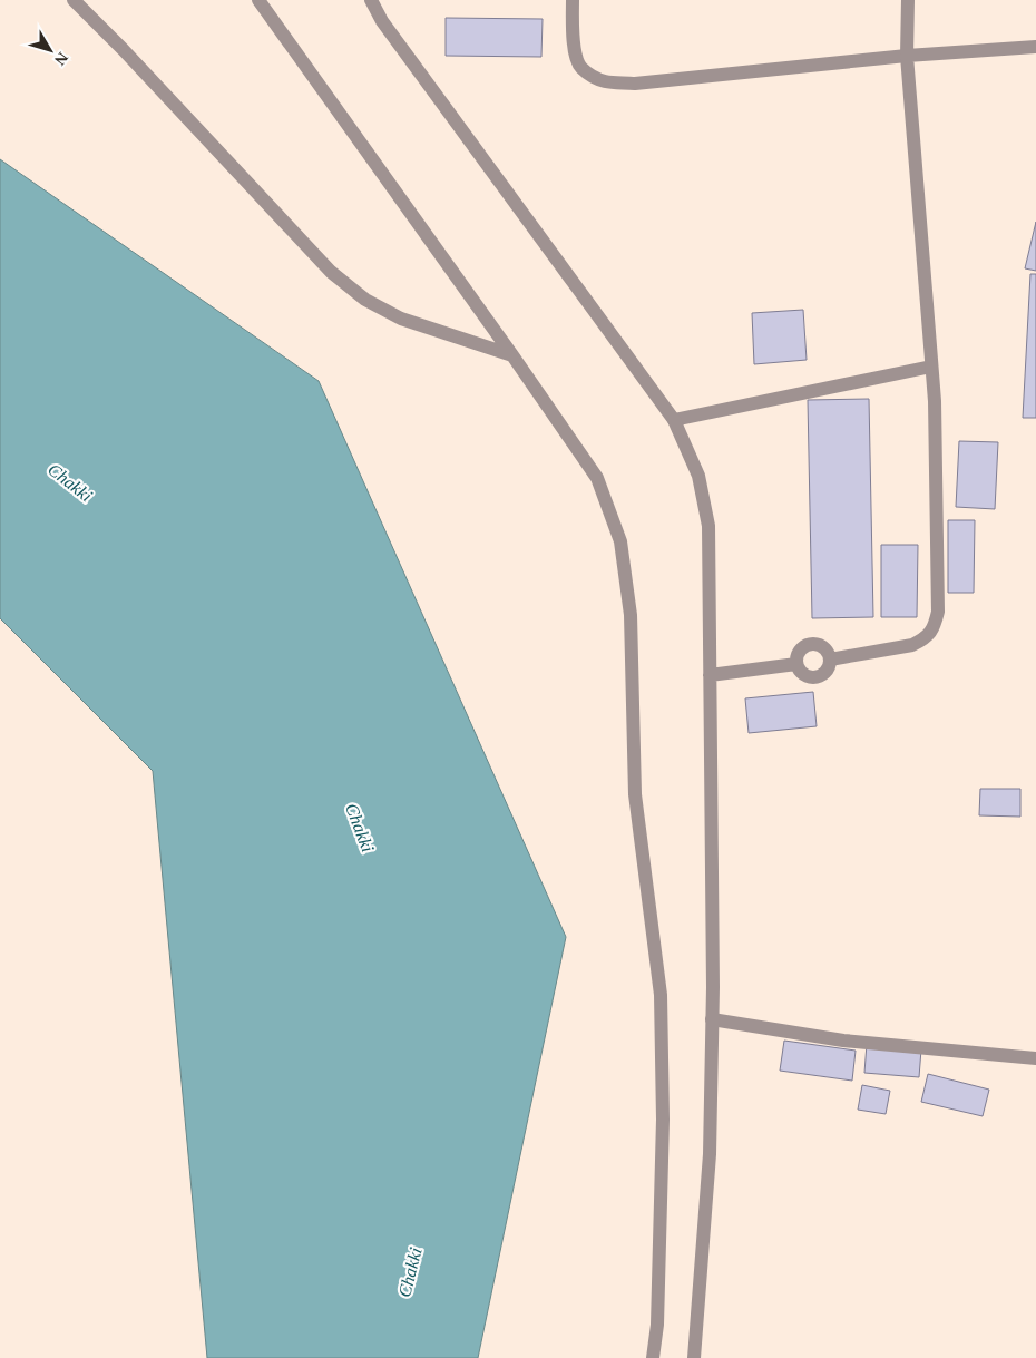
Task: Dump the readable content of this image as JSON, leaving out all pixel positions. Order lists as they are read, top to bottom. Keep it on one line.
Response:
{"water":["Chakki"],"north":"bottom right"}
